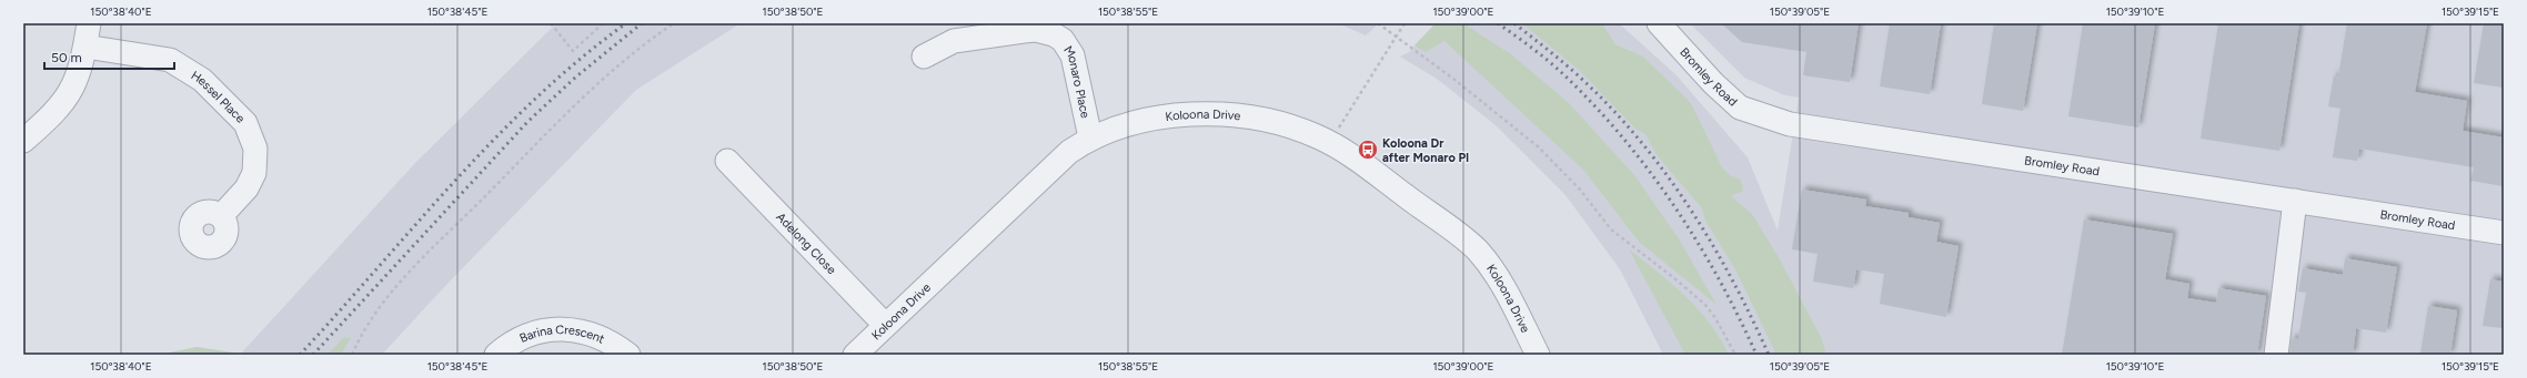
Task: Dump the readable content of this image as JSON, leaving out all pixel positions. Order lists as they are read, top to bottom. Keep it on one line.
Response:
{"streets":{"street":["Bromley Road","Monaro Place","Hessel Place","Koloona Drive","Adelong Close","Barina Crescent"]},"crossings":[["Monaro Place","Koloona Drive"],["Koloona Drive","Adelong Close"]],"places":{"bus stop":["Koloona Dr after Monaro Pl"]},"scale_bar":"50 m","coordinates":["150°38'40\"E","150°38'45\"E","150°38'50\"E","150°38'55\"E","150°39'00\"E","150°39'05\"E","150°39'10\"E","150°39'15\"E"]}
